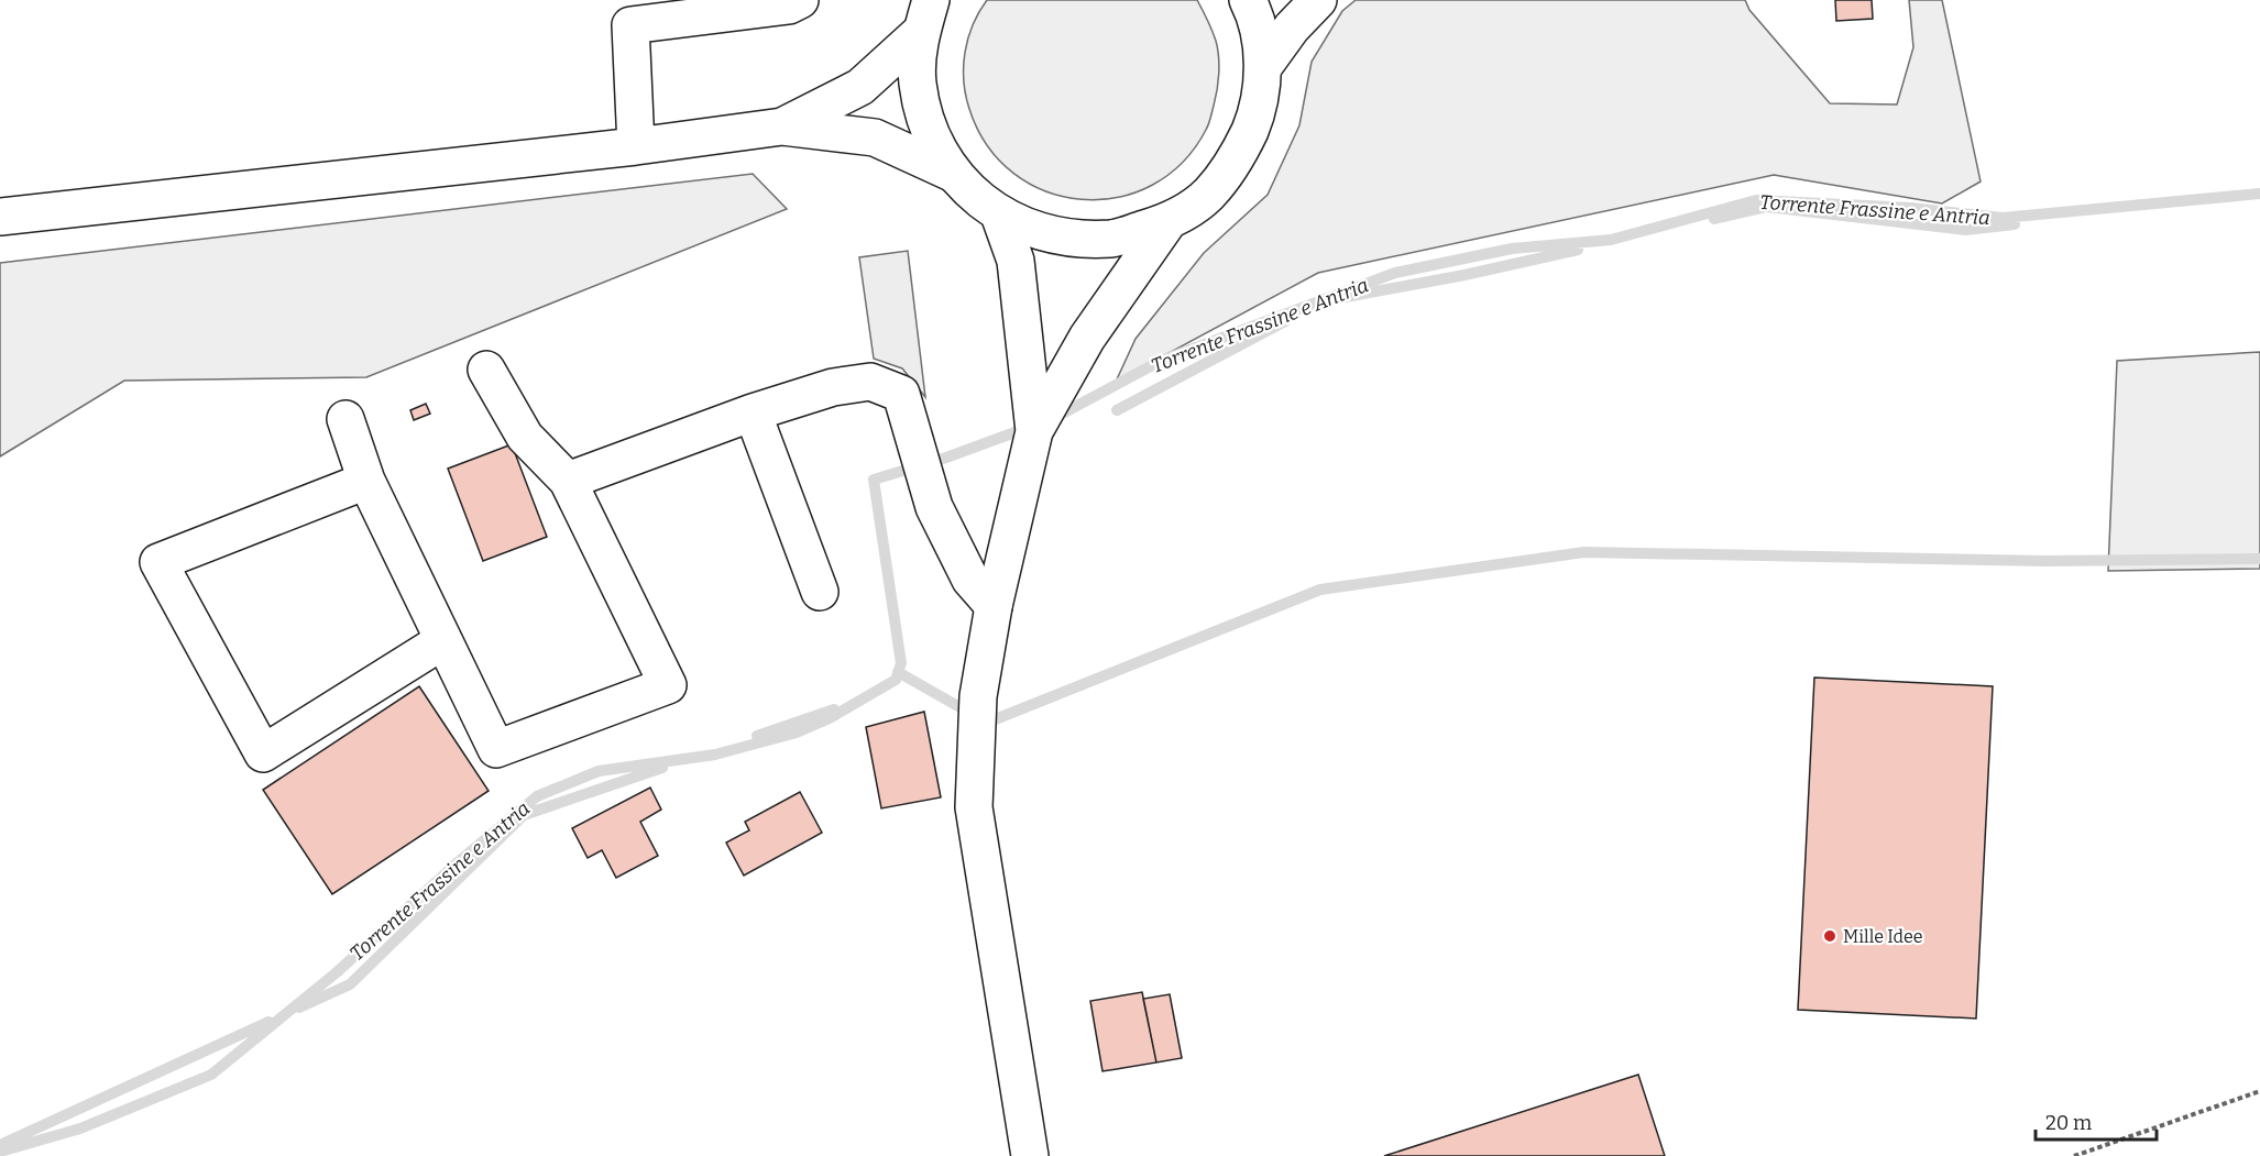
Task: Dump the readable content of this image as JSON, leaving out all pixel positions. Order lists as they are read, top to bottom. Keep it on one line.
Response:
{"water":["Torrente Frassine e Antria"],"places":["Mille Idee"],"scale_bar":"20 m"}
